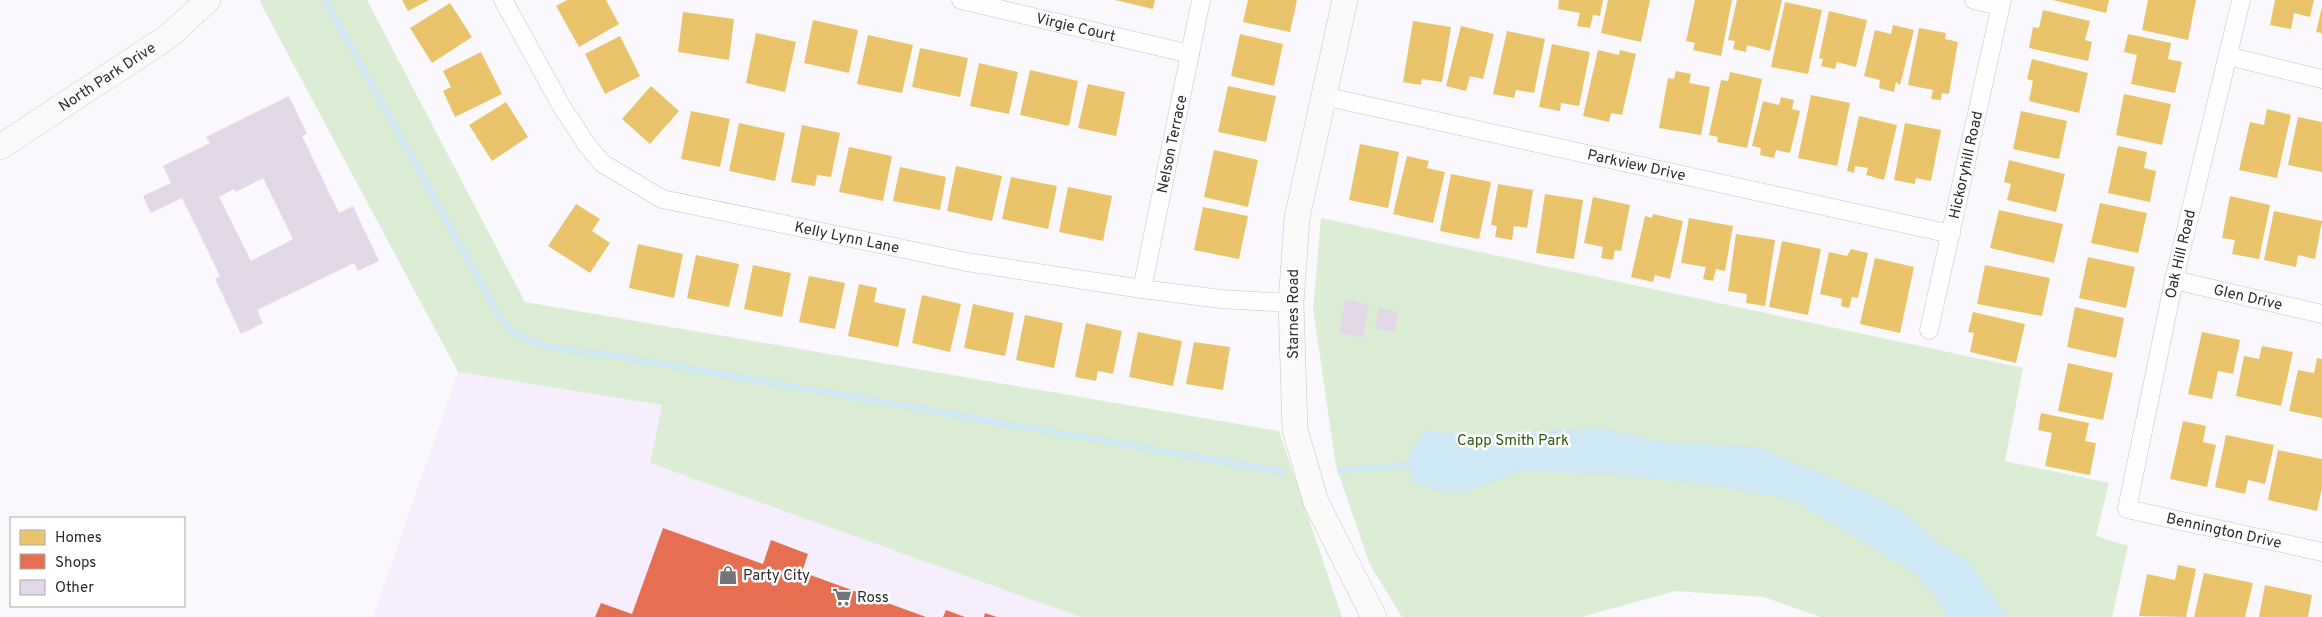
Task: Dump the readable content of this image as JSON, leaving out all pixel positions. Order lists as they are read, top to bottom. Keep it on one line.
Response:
{"streets":{"main road":["North Park Drive","Starnes Road"],"street":["Virgie Court","Nelson Terrace","Parkview Drive","Hickoryhill Road","Kelly Lynn Lane","Oak Hill Road","Glen Drive","Bennington Drive"]},"crossings":[["Virgie Court","Nelson Terrace"],["Nelson Terrace","Kelly Lynn Lane"],["Parkview Drive","Hickoryhill Road"],["Parkview Drive","Starnes Road"],["Kelly Lynn Lane","Starnes Road"],["Oak Hill Road","Glen Drive"],["Oak Hill Road","Bennington Drive"]],"parks":["Capp Smith Park"],"places":{"shop":["Party City"],"supermarket":["Ross"]},"legend":["Homes","Shops","Other"]}
